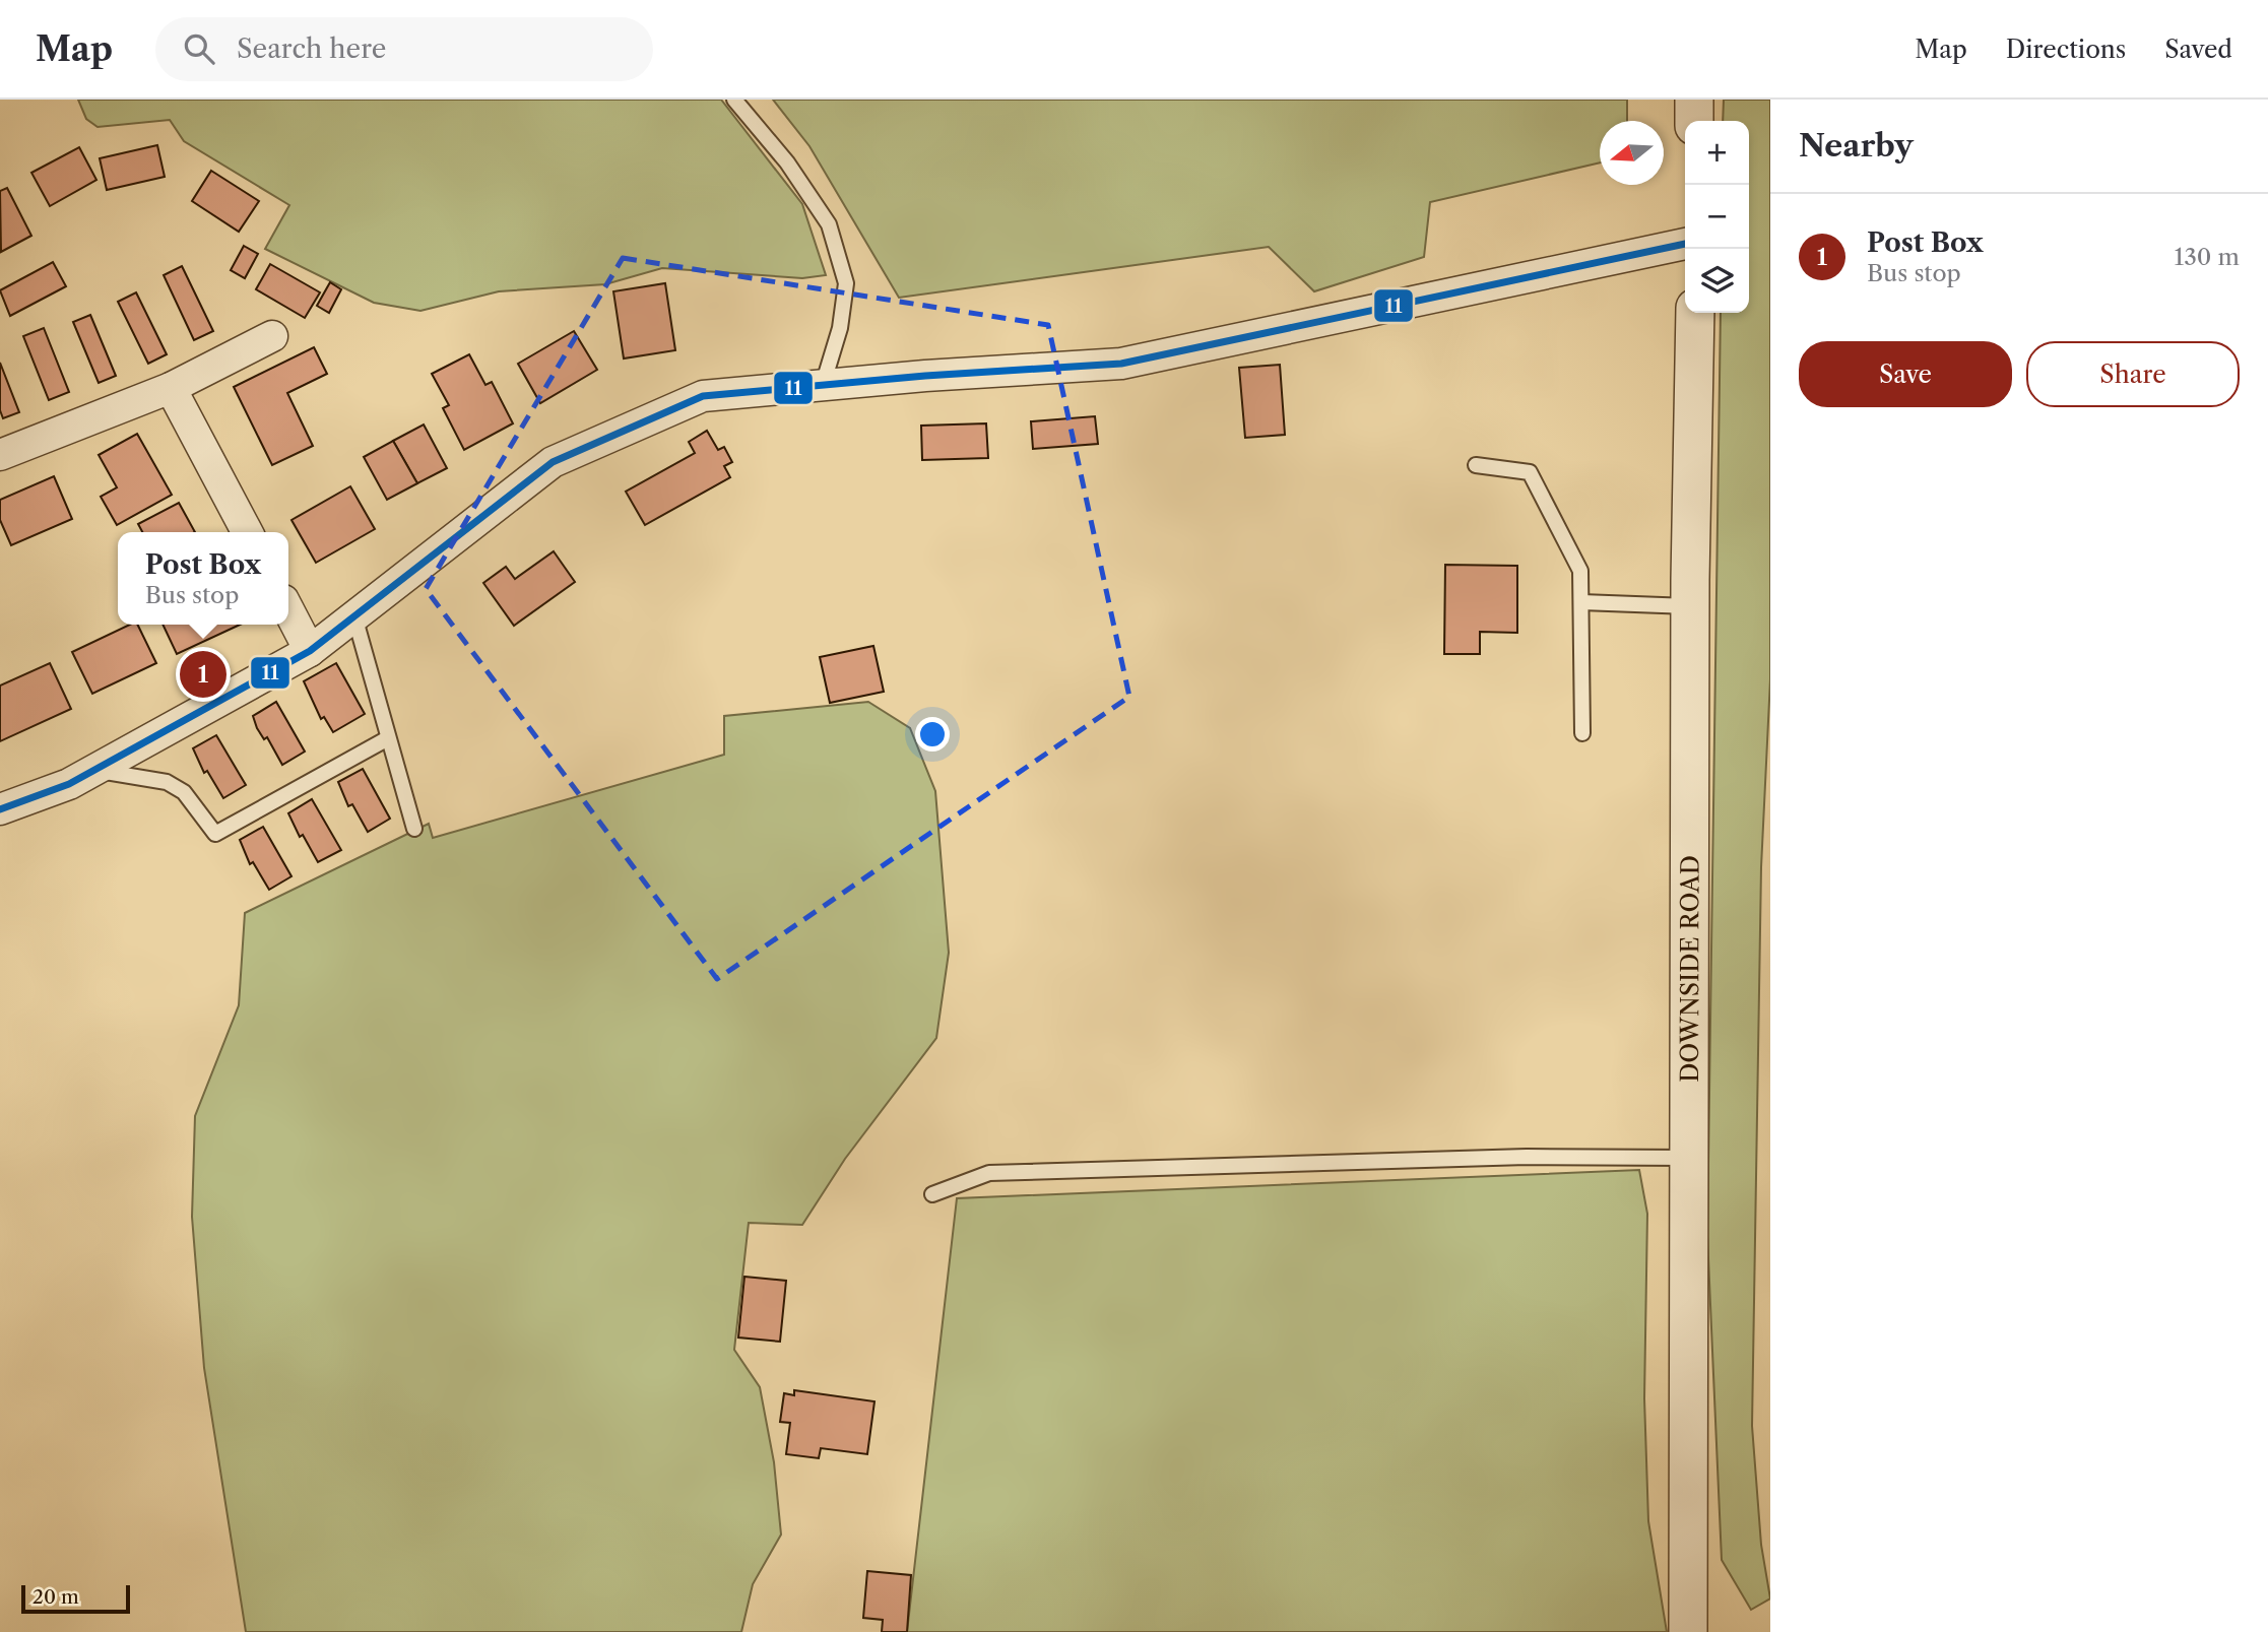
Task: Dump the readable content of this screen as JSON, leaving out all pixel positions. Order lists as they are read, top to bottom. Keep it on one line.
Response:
{"streets":{"street":["DOWNSIDE ROAD"]},"lines":["transit line 11"],"scale_bar":"20 m","north":"left","page":{"header":"Map","search":"Search here","nav":["Map","Directions","Saved"],"heading":"Nearby","map_buttons":["+","−"],"list":[{"mark":"1","name":"Post Box","note":"Bus stop","value":"130 m"}],"buttons":["Save","Share"],"popup":["Post Box","Bus stop"],"pins":"1","scale":"20 m"}}
